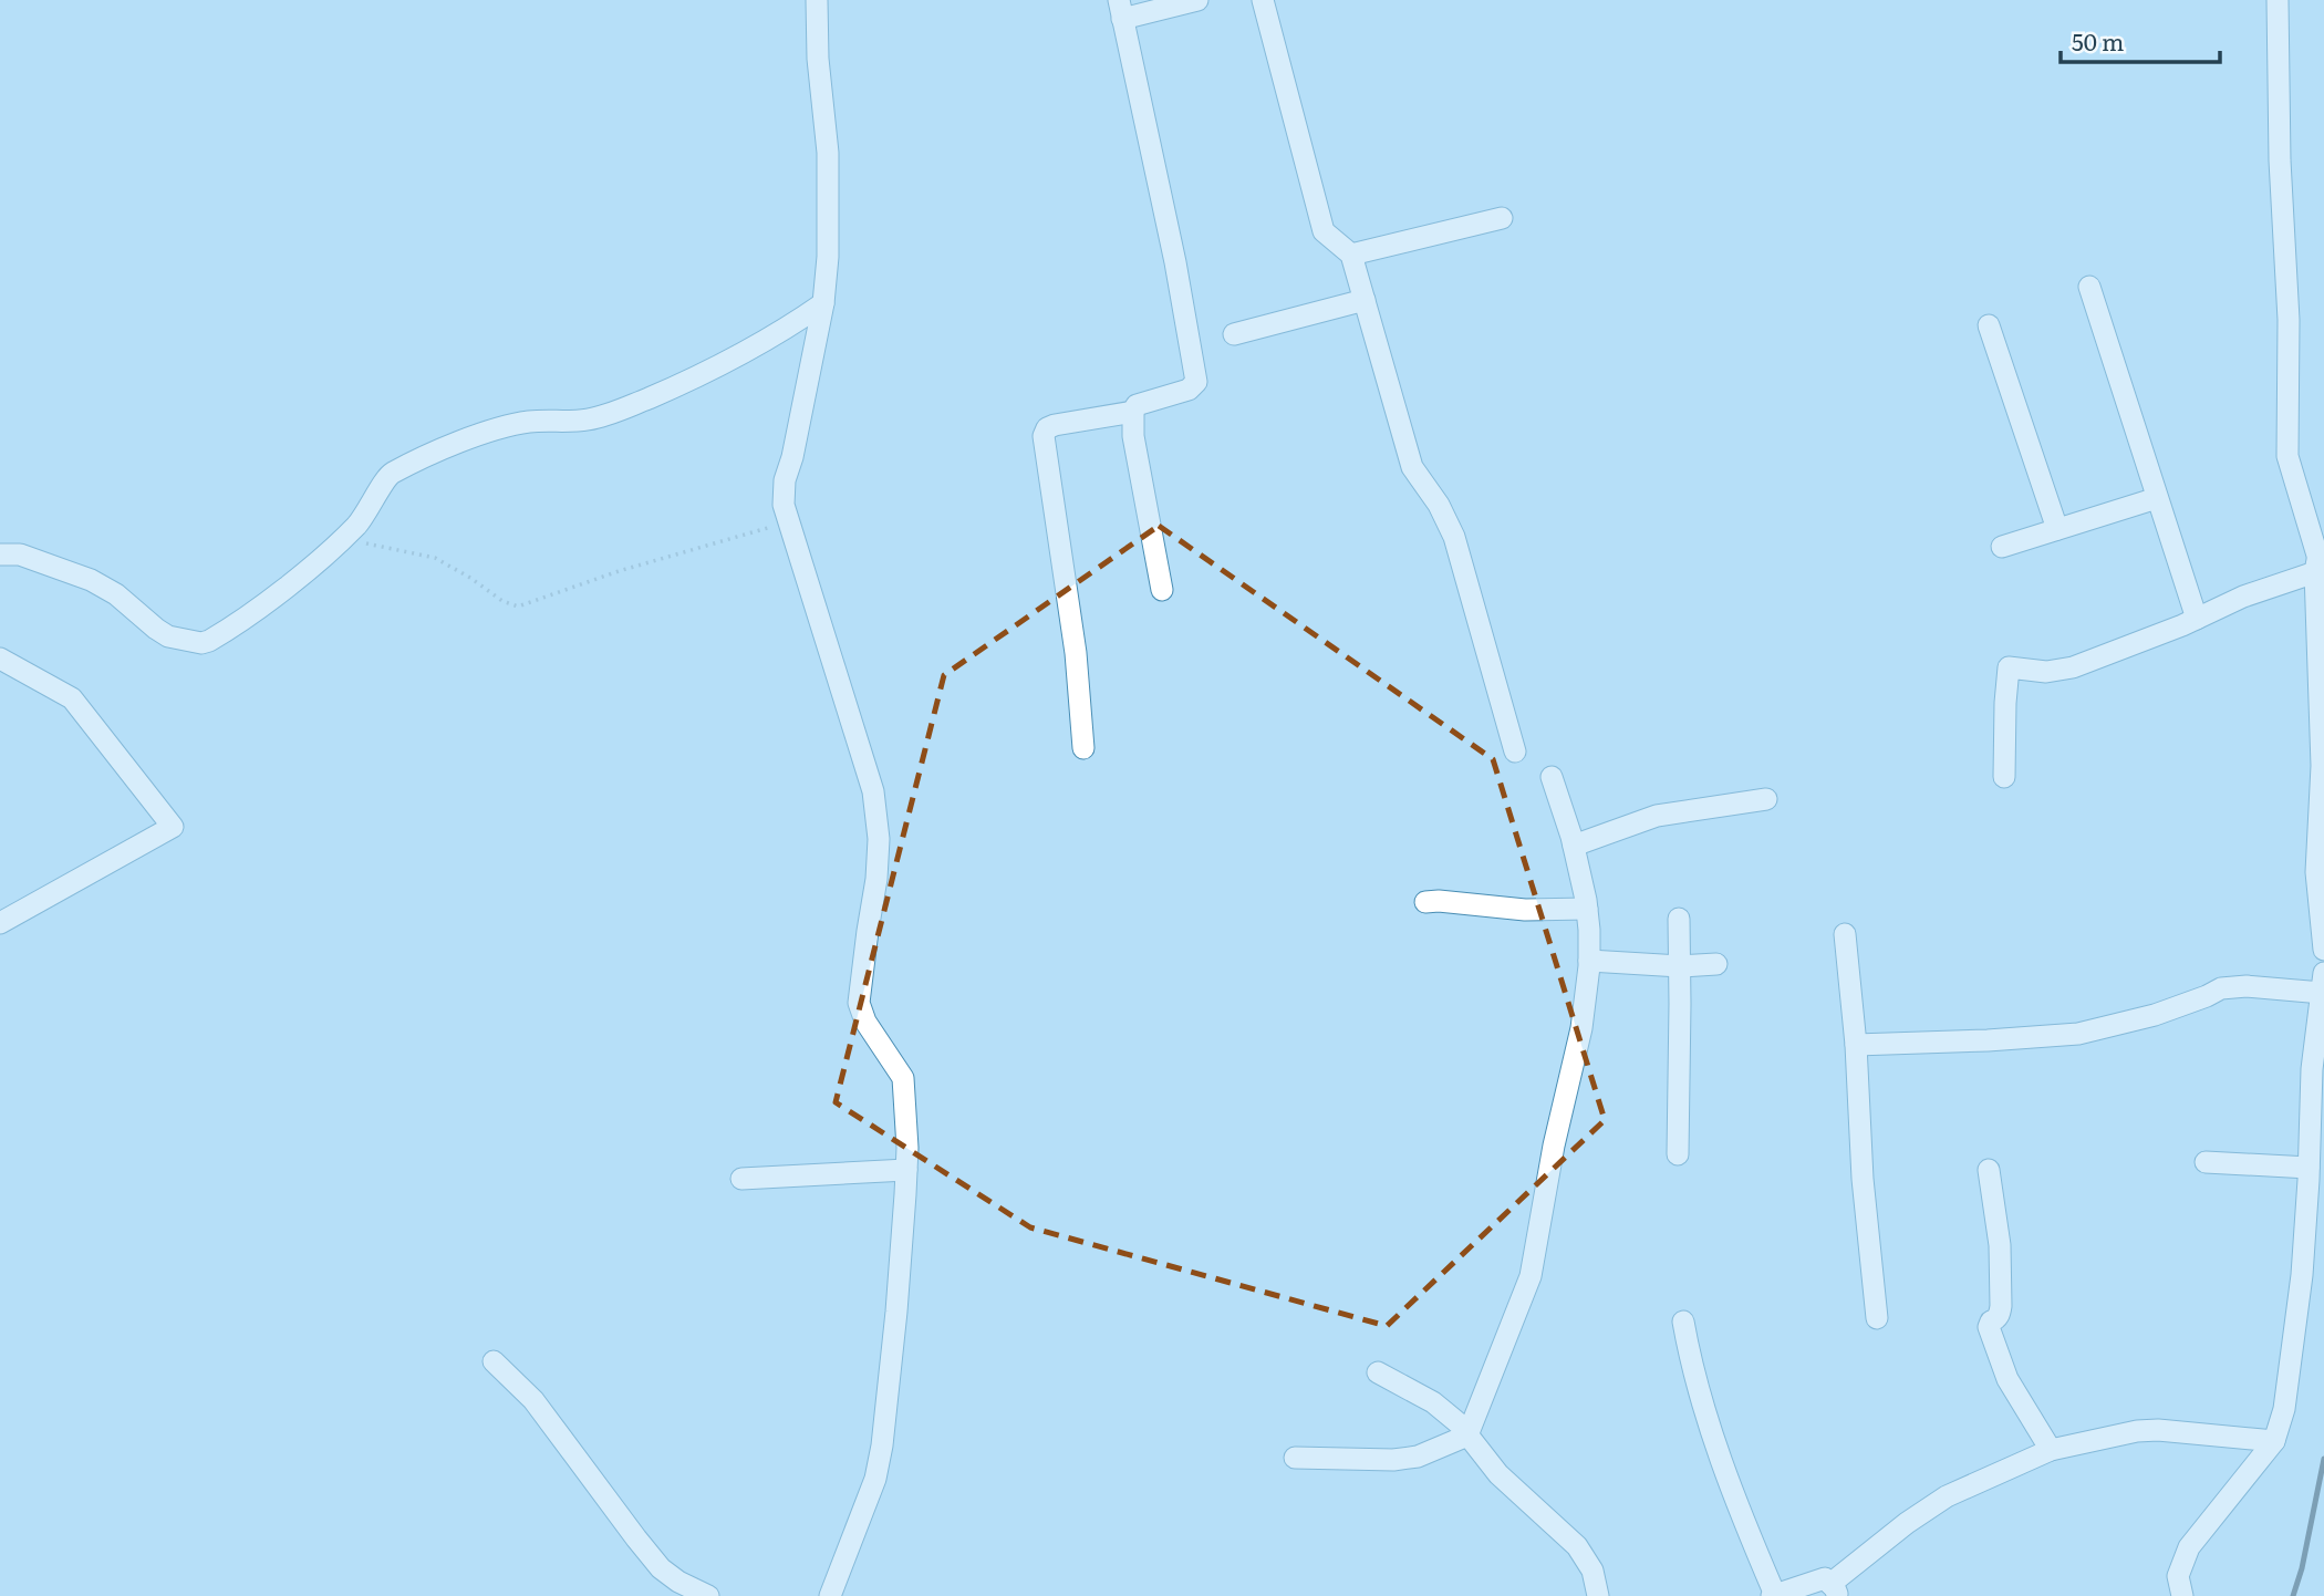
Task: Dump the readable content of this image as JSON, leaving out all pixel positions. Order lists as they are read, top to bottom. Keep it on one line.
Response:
{"scale_bar":"50 m"}
